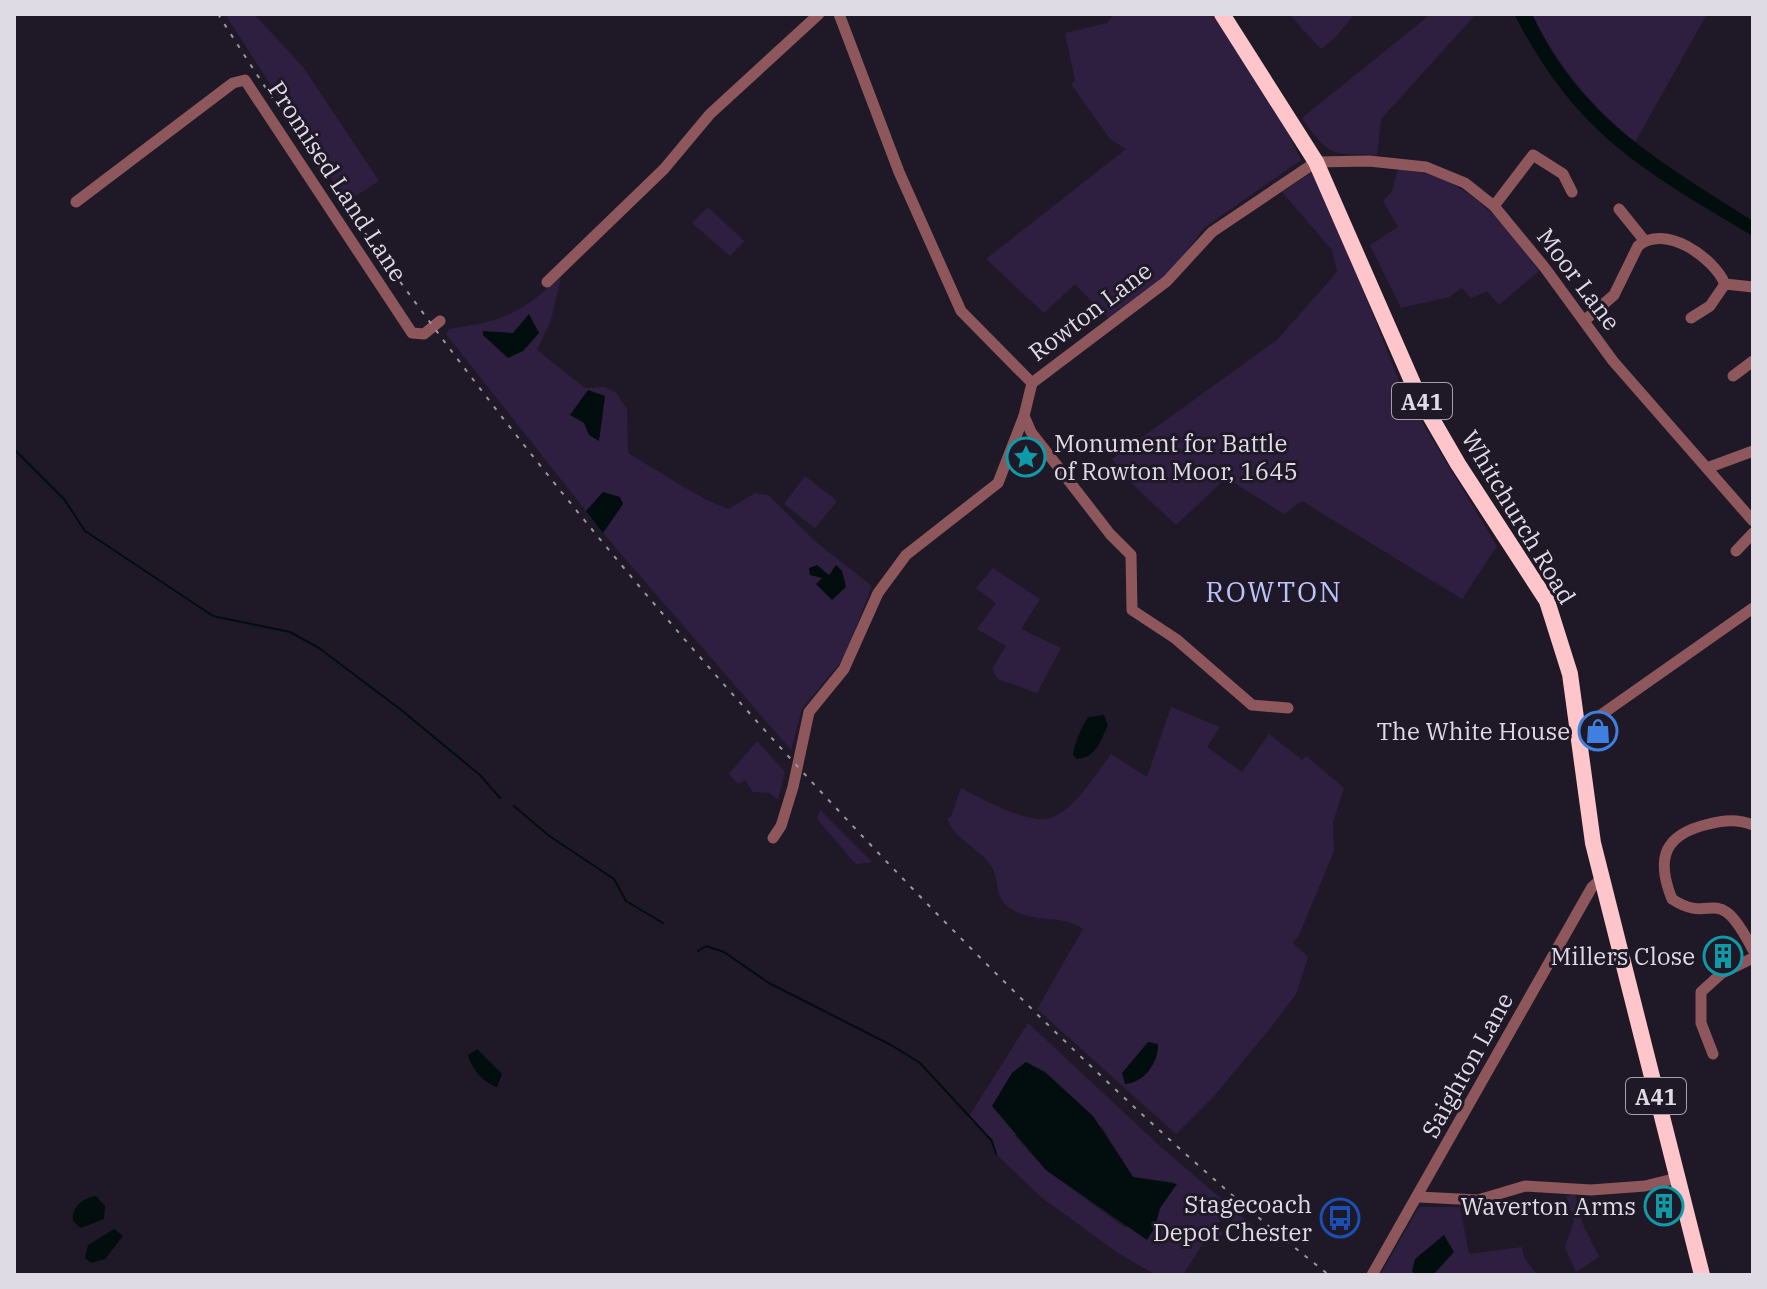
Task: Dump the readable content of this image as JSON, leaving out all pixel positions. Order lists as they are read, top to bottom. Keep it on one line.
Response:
{"streets":{"highway":["A41","Whitchurch Road"],"street":["Promised Land Lane","Moor Lane","Rowton Lane","Saighton Lane"]},"crossings":[["Moor Lane","Rowton Lane"],["Moor Lane","Whitchurch Road"],["Rowton Lane","Whitchurch Road"],["Whitchurch Road","Saighton Lane"]],"districts":["ROWTON"],"places":{"place":["Monument for Battle of Rowton Moor, 1645"],"shop":["The White House"],"building":["Millers Close","Waverton Arms"],"bus stop":["Stagecoach Depot Chester"]}}
